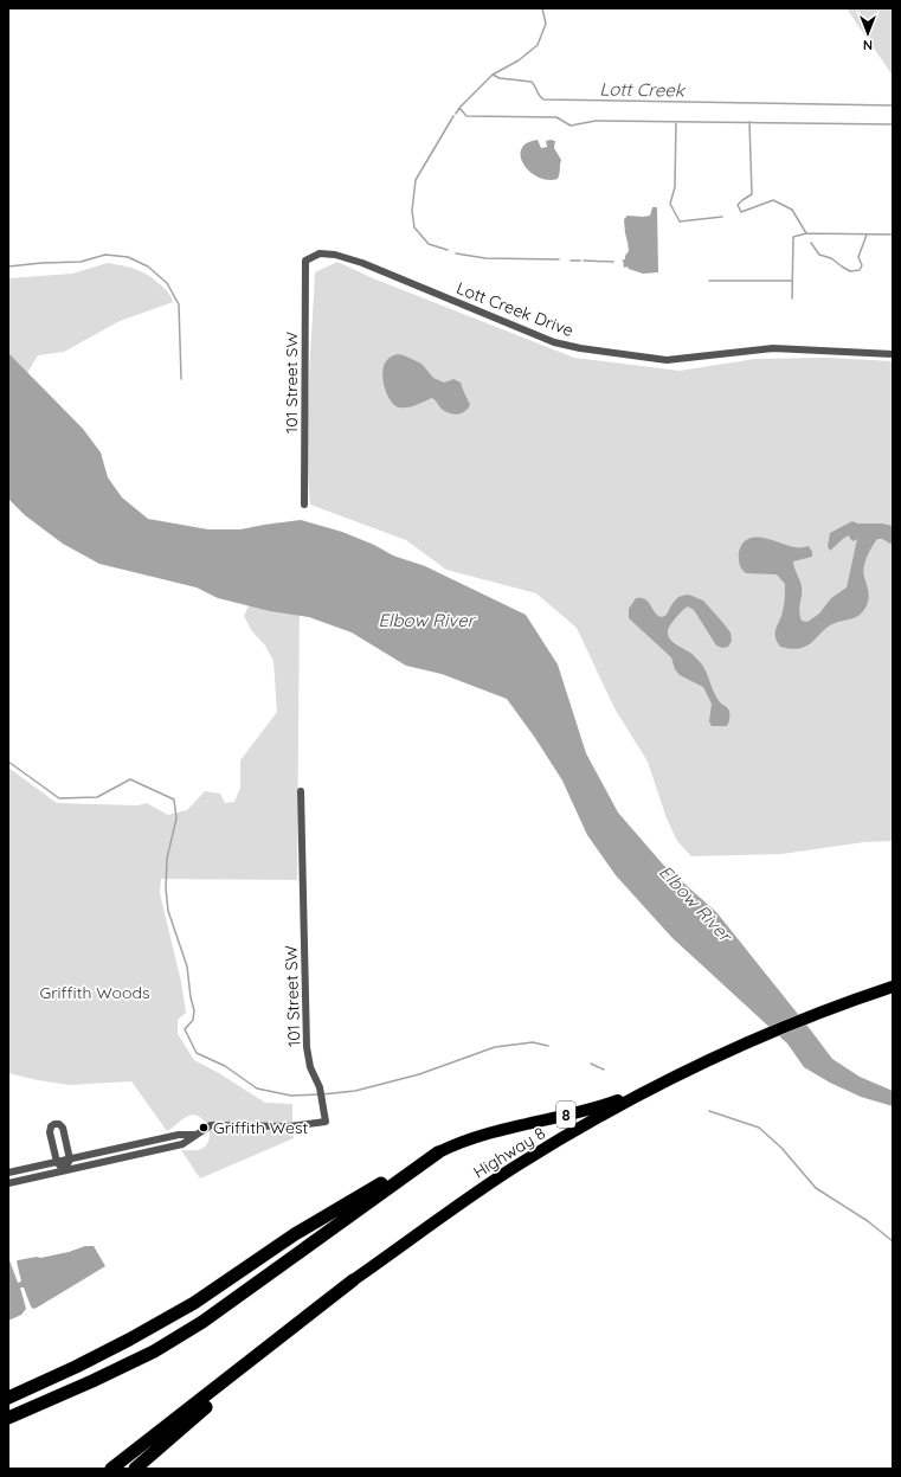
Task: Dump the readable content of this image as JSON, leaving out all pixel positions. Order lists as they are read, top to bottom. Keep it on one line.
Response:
{"streets":{"main road":["8","Highway 8"],"street":["Lott Creek Drive","101 Street SW"]},"crossings":[["Lott Creek Drive","101 Street SW"]],"water":["Lott Creek","Elbow River"],"parks":["Griffith Woods"],"places":["Griffith West"],"north":"bottom"}
